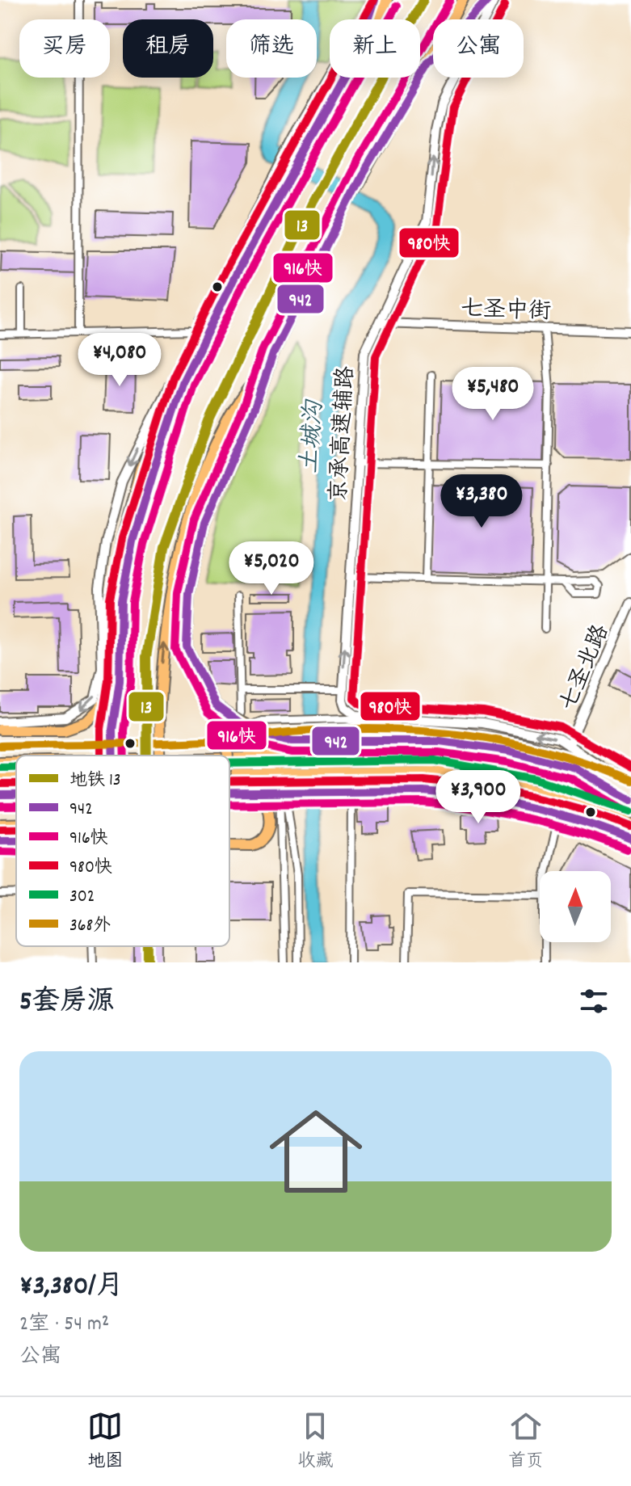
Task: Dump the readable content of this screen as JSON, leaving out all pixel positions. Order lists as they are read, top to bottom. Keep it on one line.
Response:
{"streets":{"street":["七圣中街","京承高速辅路","七圣北路"]},"crossings":[["七圣中街","京承高速辅路"]],"one_way":["京承高速辅路"],"water":["土城沟"],"lines":["metro line 13","transit line 942","transit line 916快","transit line 980快","transit line 368外","transit line 302"],"legend":["地铁 13","942","916快","980快","302","368外"],"north":"top","page":{"chip":["买房","租房","筛选","新上","公寓"],"price":["¥4,080","¥5,480","¥3,380","¥5,020","¥3,900"],"heading":"5套房源","list":[{"name":"¥3,380/月","note":"2室 · 54 m² · 公寓"}],"tabs":["地图","收藏","首页"]}}
